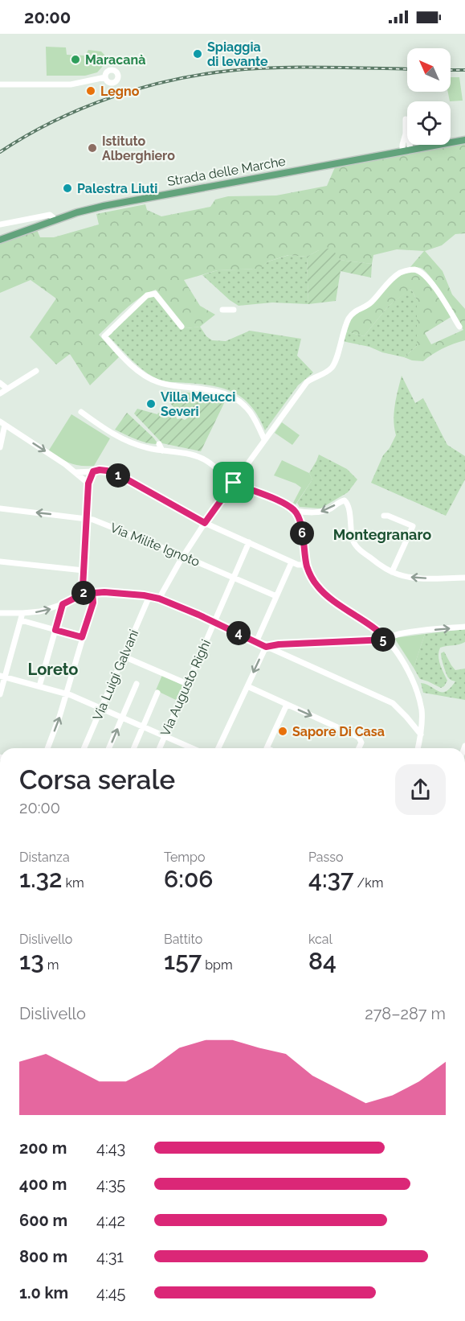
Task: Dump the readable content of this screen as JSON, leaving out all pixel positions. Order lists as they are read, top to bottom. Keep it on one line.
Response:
{"streets":{"main road":["Strada delle Marche"],"street":["Via Milite Ignoto","Via Luigi Galvani","Via Augusto Righi"]},"crossings":[["Via Milite Ignoto","Via Augusto Righi"]],"districts":["Montegranaro","Loreto"],"places":["Spiaggia di levante","Maracanà","Legno","Istituto Alberghiero","Palestra Liuti","Villa Meucci Severi","Sapore Di Casa"],"north":"top left","page":{"status":"20:00","pins":["1","6","2","4","5"],"heading":["Corsa serale","20:00"],"stats":[["Distanza","1.32 km"],["Tempo","6:06"],["Passo","4:37 /km"],["Dislivello","13 m"],["Battito","157 bpm"],["kcal","84"]],"chart":["Dislivello","278–287 m"],"list":[{"name":"200 m","note":"4:43"},{"name":"400 m","note":"4:35"},{"name":"600 m","note":"4:42"},{"name":"800 m","note":"4:31"},{"name":"1.0 km","note":"4:45"}]}}
